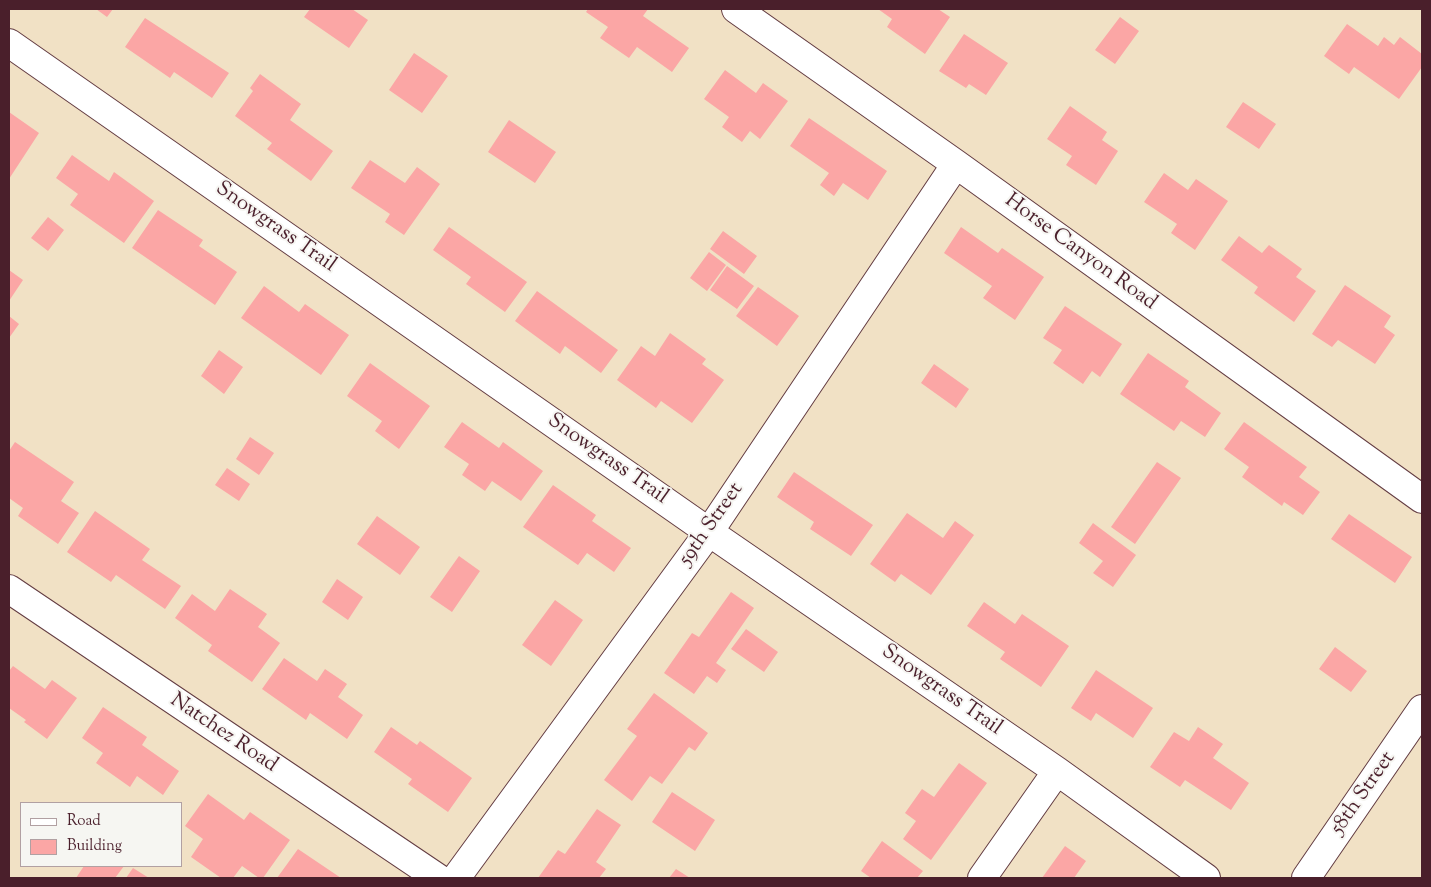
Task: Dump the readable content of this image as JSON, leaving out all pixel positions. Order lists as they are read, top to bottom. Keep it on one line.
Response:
{"streets":{"street":["Snowgrass Trail","Horse Canyon Road","59th Street","Natchez Road","58th Street"]},"crossings":[["Snowgrass Trail","59th Street"],["Horse Canyon Road","59th Street"]],"legend":["Road","Building"]}
